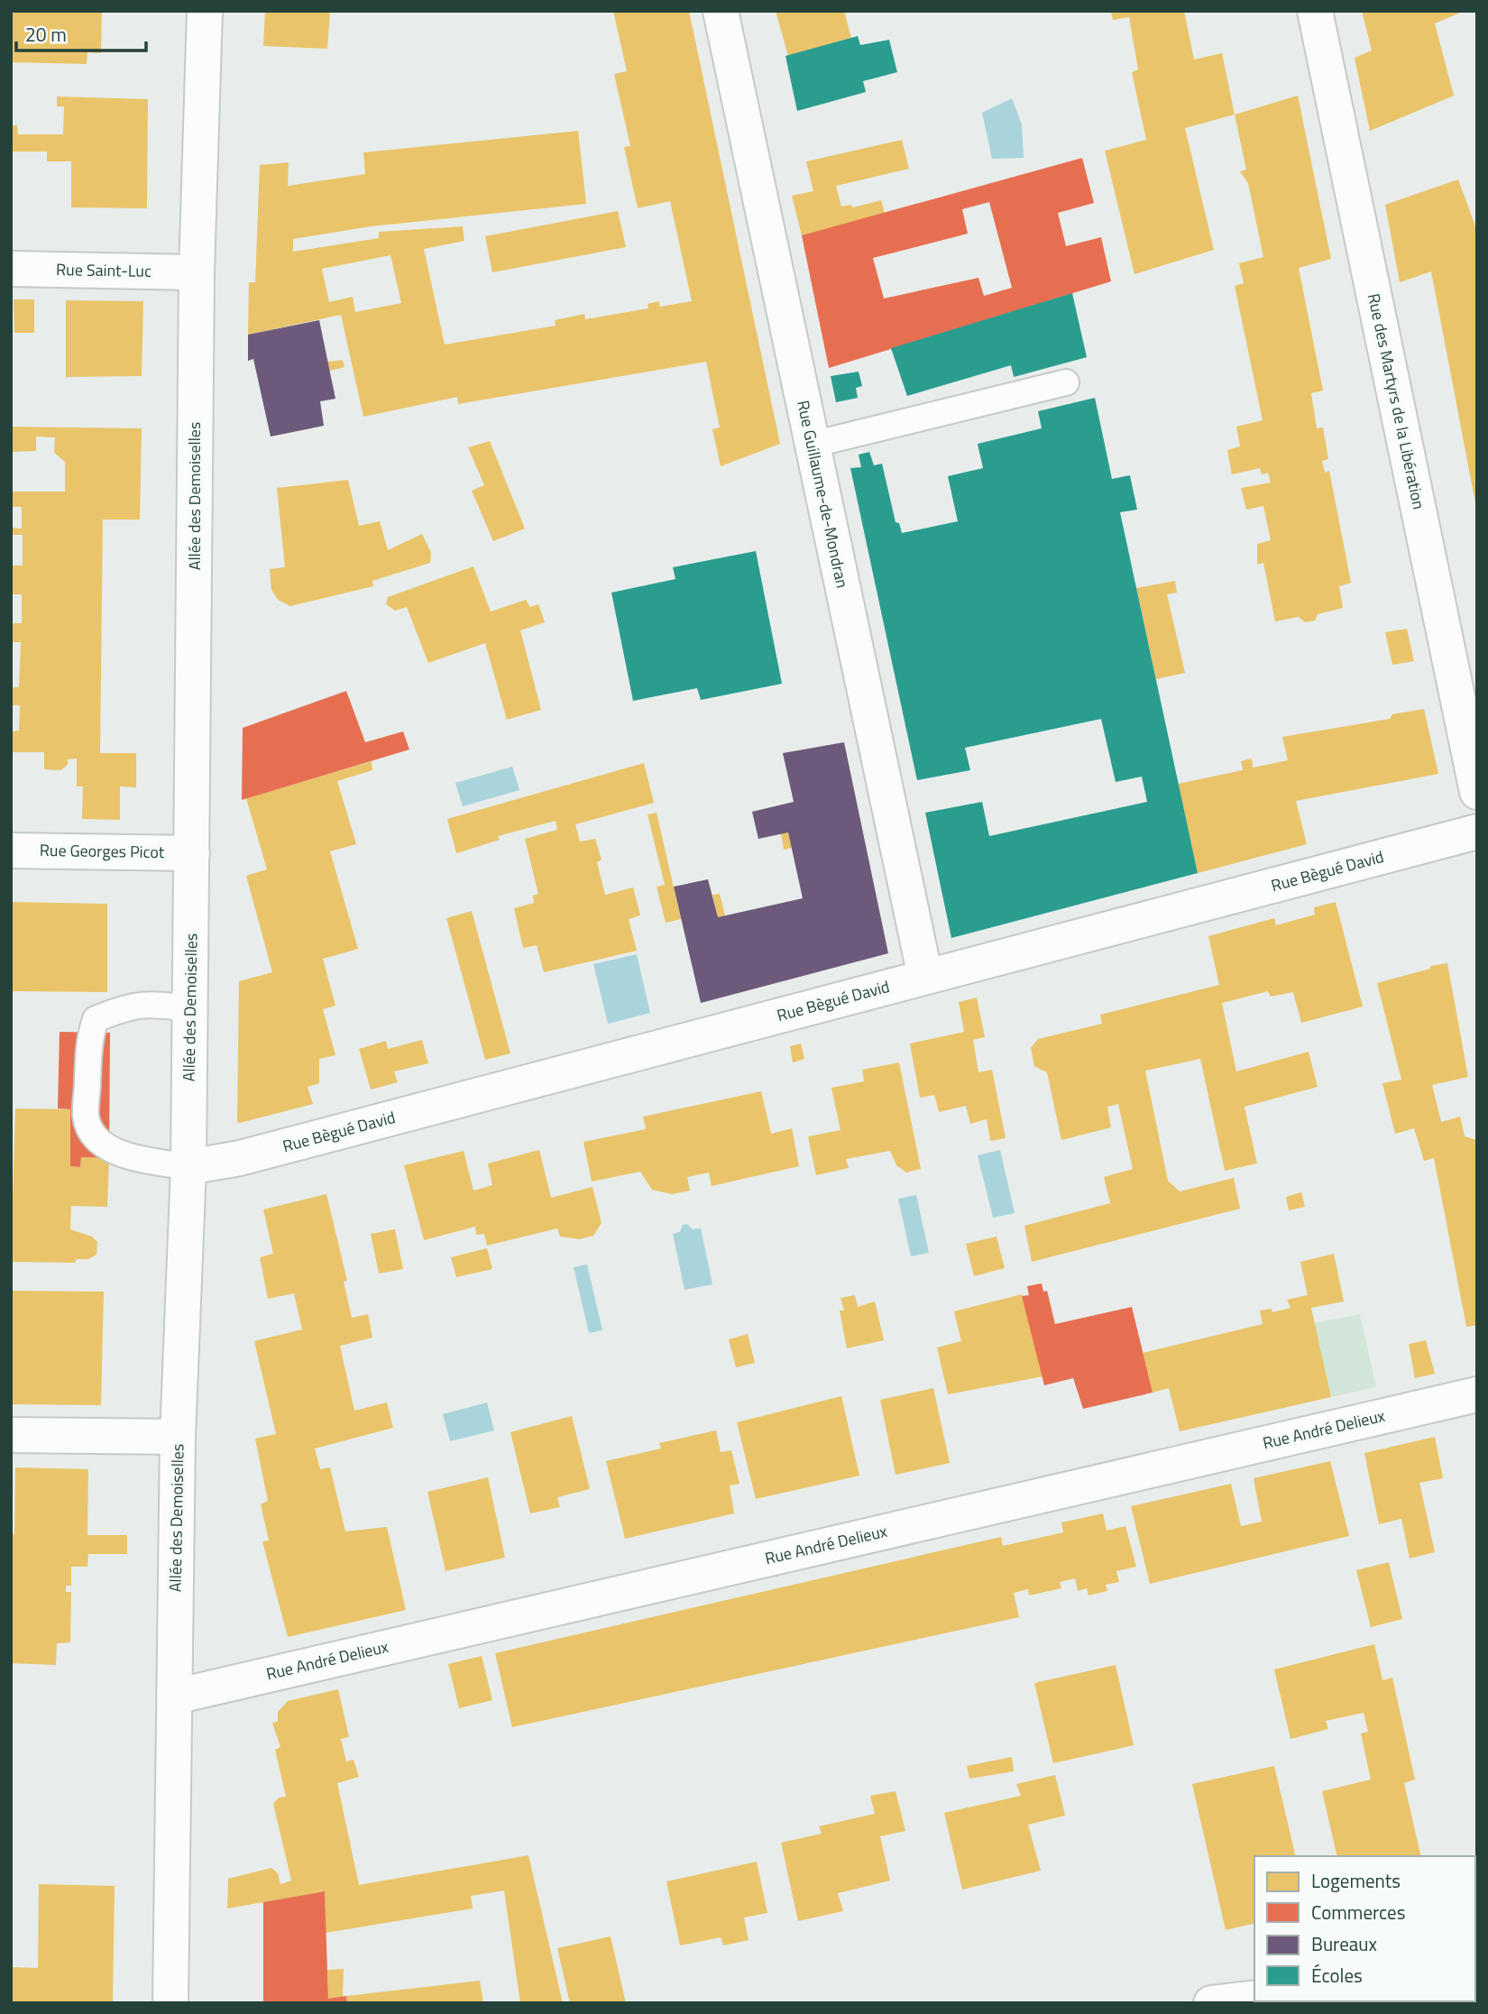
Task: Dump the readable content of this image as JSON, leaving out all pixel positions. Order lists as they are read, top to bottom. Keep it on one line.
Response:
{"streets":{"street":["Rue Saint-Luc","Rue des Martyrs de la Libération","Rue Guillaume-de-Mondran","Allée des Demoiselles","Rue Georges Picot","Rue Bègué David","Rue André Delieux"]},"crossings":[["Rue Saint-Luc","Allée des Demoiselles"],["Rue Guillaume-de-Mondran","Rue Bègué David"],["Allée des Demoiselles","Rue Georges Picot"],["Allée des Demoiselles","Rue Bègué David"],["Allée des Demoiselles","Rue André Delieux"]],"legend":["Logements","Commerces","Bureaux","Écoles"],"scale_bar":"20 m"}
